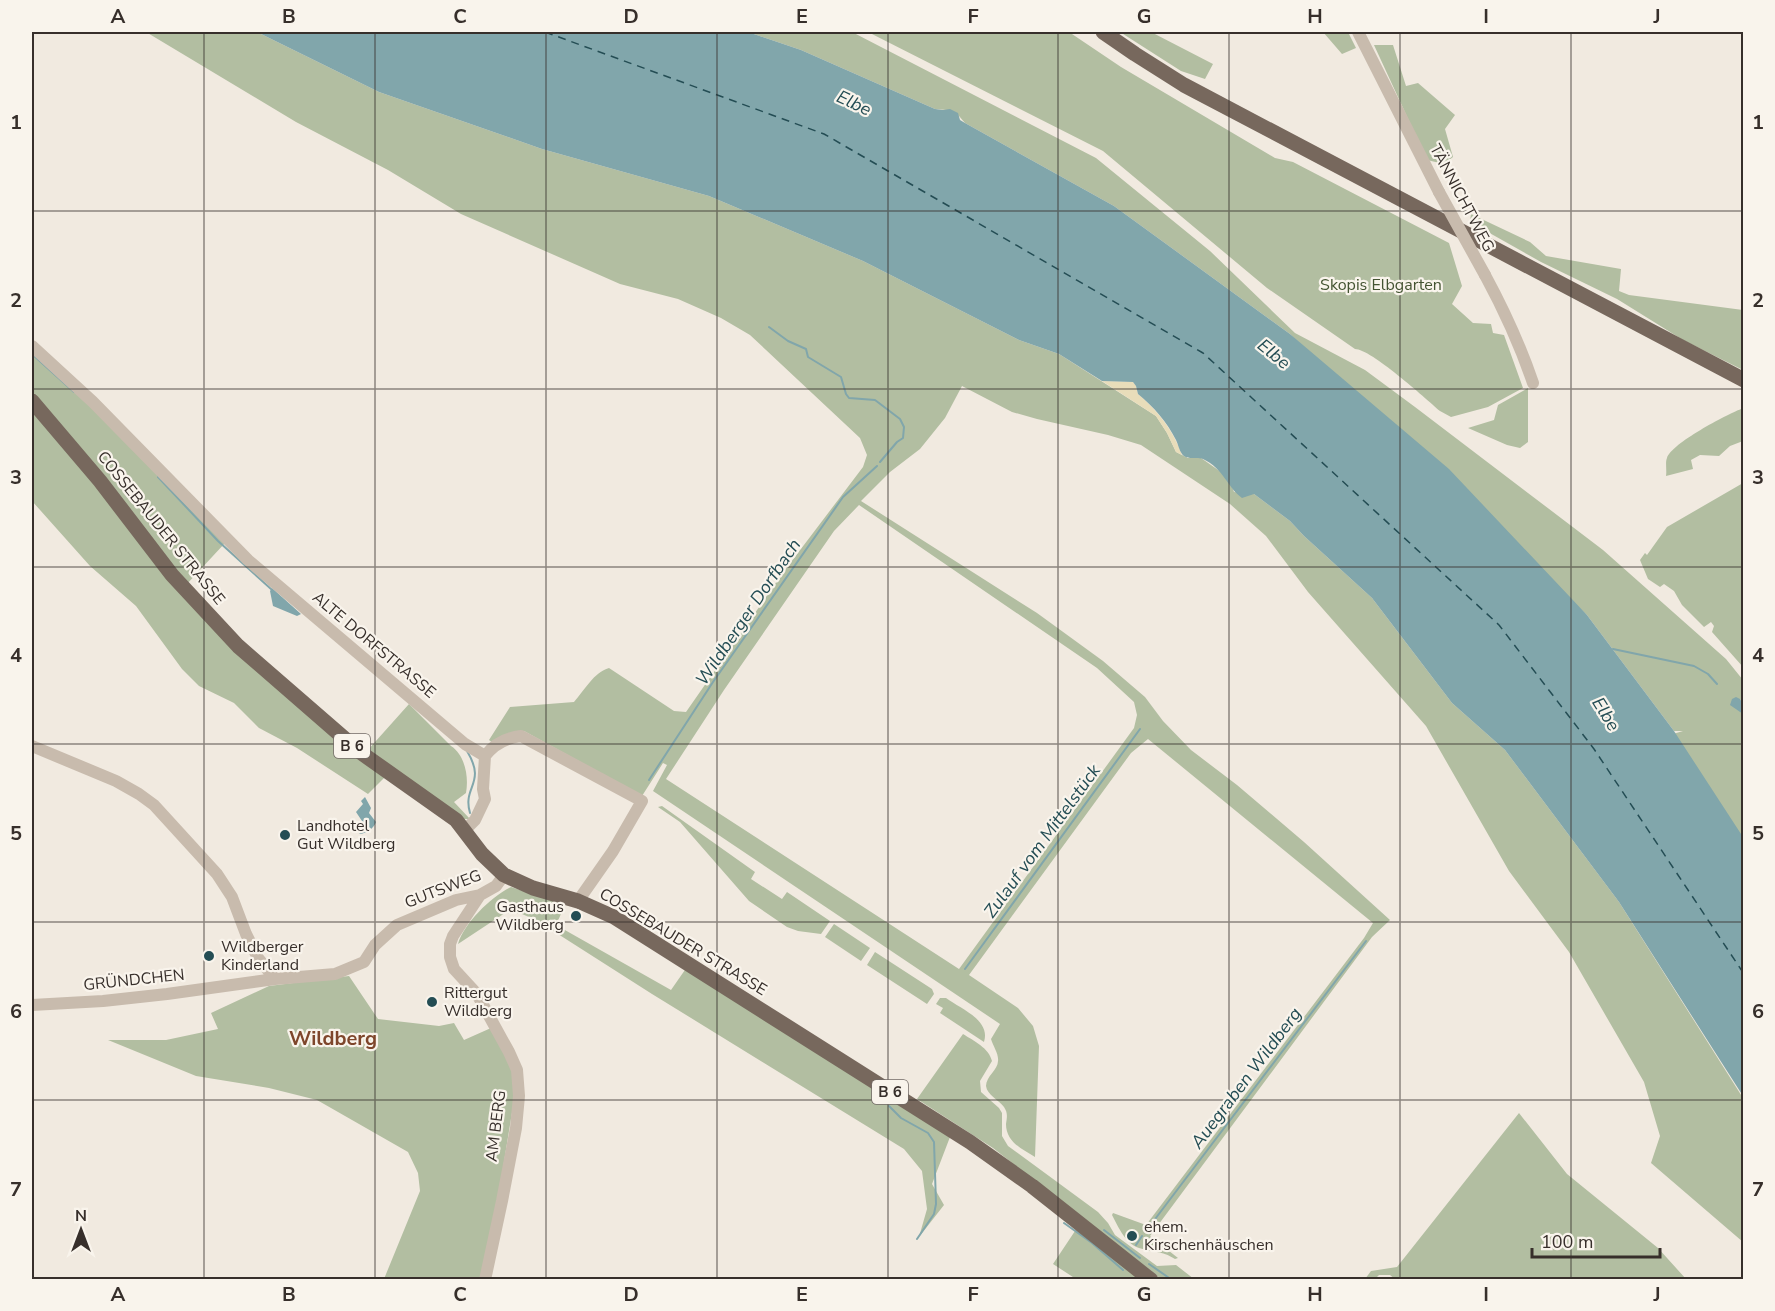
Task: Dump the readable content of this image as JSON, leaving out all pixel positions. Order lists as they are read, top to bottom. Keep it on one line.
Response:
{"streets":{"main road":["COSSEBAUDER STRASSE","B 6"],"street":["TÄNNICHTWEG","ALTE DORFSTRASSE","GUTSWEG","GRÜNDCHEN","AM BERG"]},"crossings":[["COSSEBAUDER STRASSE","GUTSWEG"],["GUTSWEG","GRÜNDCHEN"],["GUTSWEG","AM BERG"]],"districts":["Wildberg"],"water":["Elbe","Wildberger Dorfbach","Zulauf vom Mittelstück","Auegraben Wildberg"],"parks":["Skopis Elbgarten"],"places":["Landhotel Gut Wildberg","Gasthaus Wildberg","Wildberger Kinderland","Rittergut Wildberg","ehem. Kirschenhäuschen"],"scale_bar":"100 m","north":"top","grid":{"columns":["A","B","C","D","E","F","G","H","I","J"],"rows":["1","2","3","4","5","6","7"]}}
